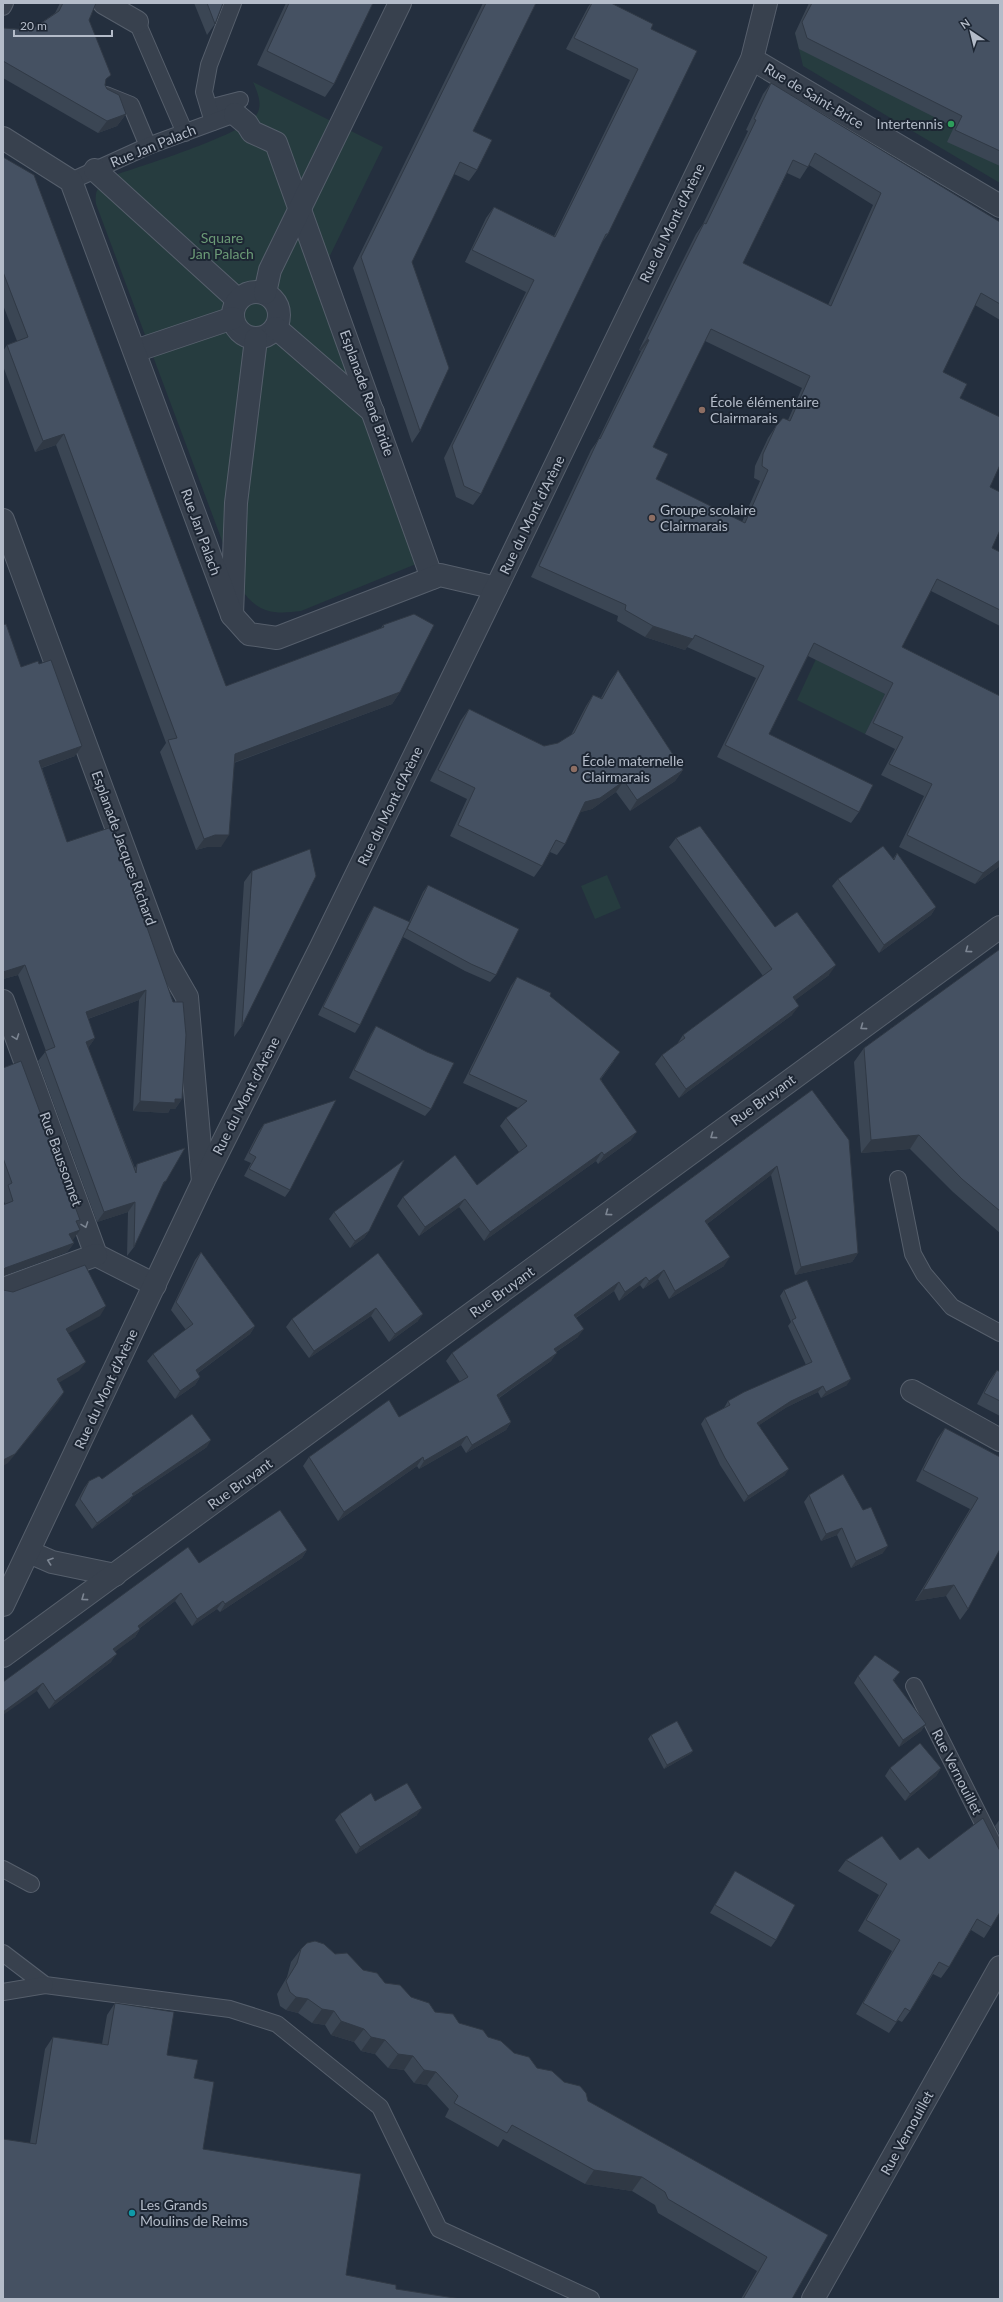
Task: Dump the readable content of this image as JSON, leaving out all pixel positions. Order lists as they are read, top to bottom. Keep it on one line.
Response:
{"streets":{"street":["Rue de Saint-Brice","Rue Jan Palach","Rue du Mont d'Arène","Esplanade René Bride","Esplanade Jacques Richard","Rue Bruyant","Rue Baussonnet","Rue Vernouillet"]},"crossings":[["Rue de Saint-Brice","Rue du Mont d'Arène"],["Rue Jan Palach","Rue du Mont d'Arène"],["Rue Jan Palach","Esplanade René Bride"],["Rue du Mont d'Arène","Esplanade Jacques Richard"]],"one_way":["Rue Bruyant","Rue Baussonnet"],"parks":["Square Jan Palach"],"places":["Intertennis","École élémentaire Clairmarais","Groupe scolaire Clairmarais","École maternelle Clairmarais","Les Grands Moulins de Reims"],"scale_bar":"20 m","north":"top left"}
